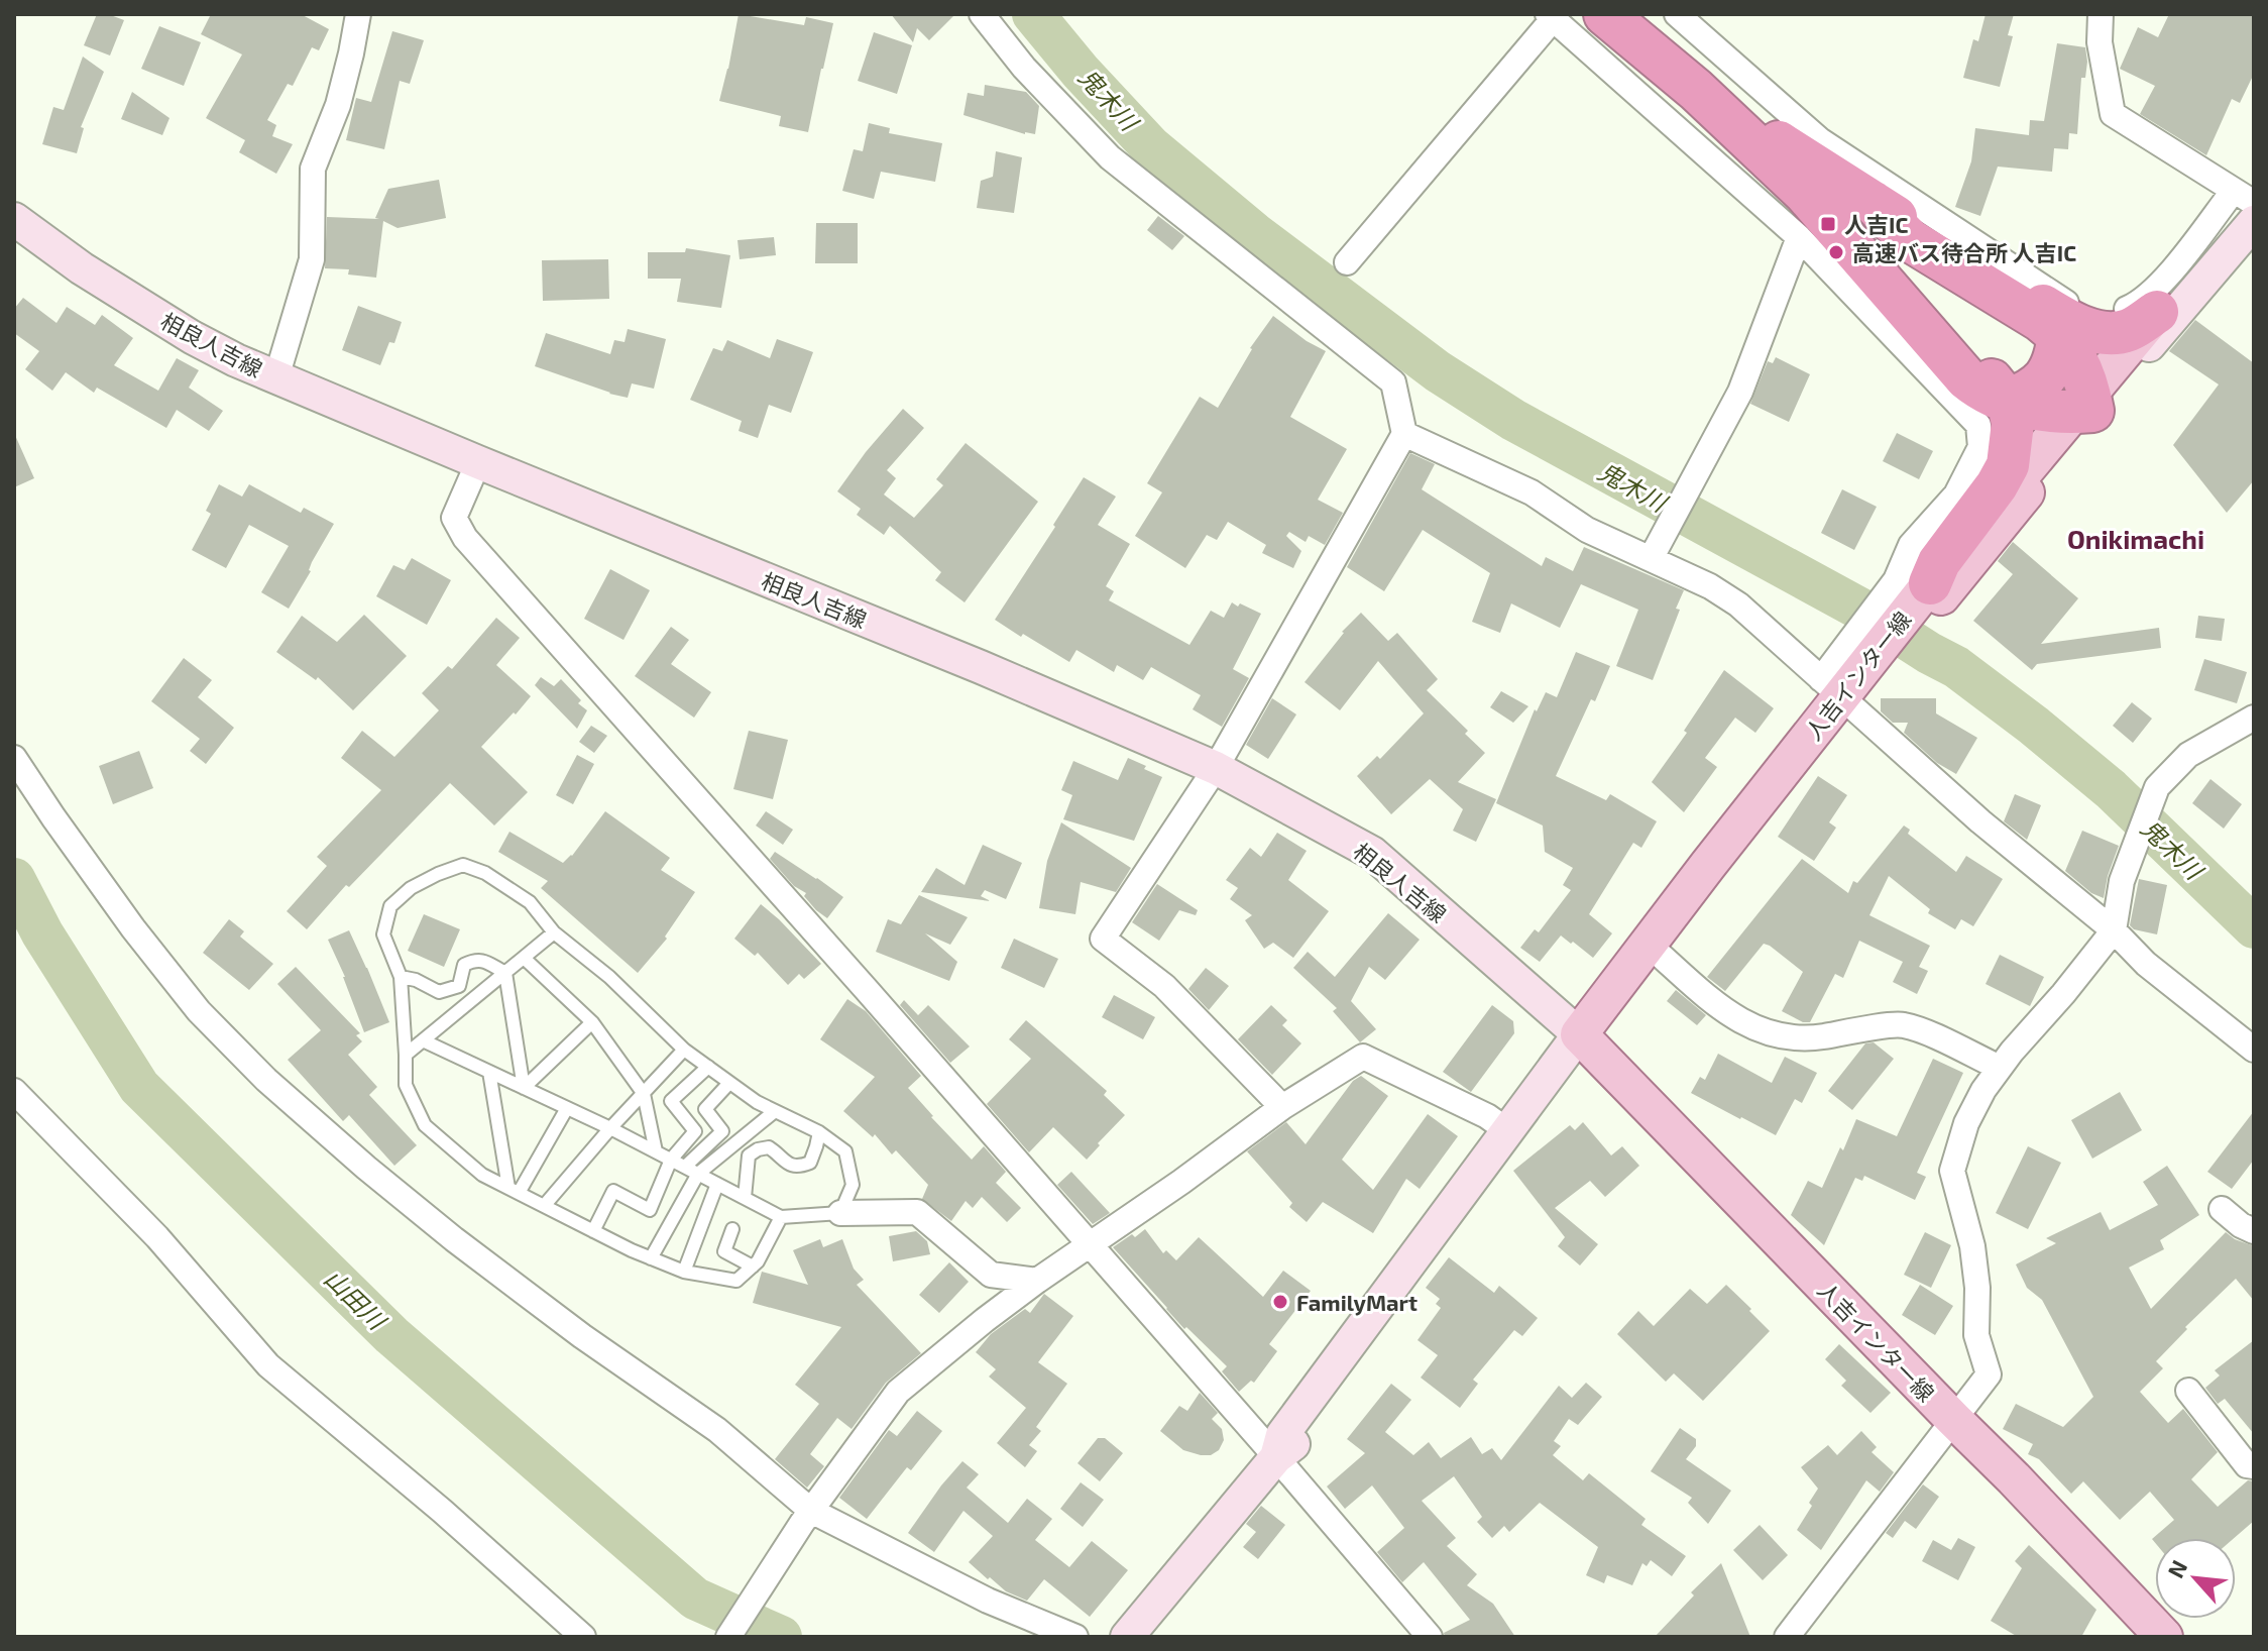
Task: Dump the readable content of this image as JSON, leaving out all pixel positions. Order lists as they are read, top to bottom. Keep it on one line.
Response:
{"streets":{"main road":["相良人吉線","人吉インター線"]},"crossings":[["相良人吉線","人吉インター線"]],"districts":["Onikimachi"],"water":["鬼木川","山田川"],"places":{"transit":["人吉IC"],"other":["高速バス待合所 人吉IC","FamilyMart"]},"north":"top left"}
